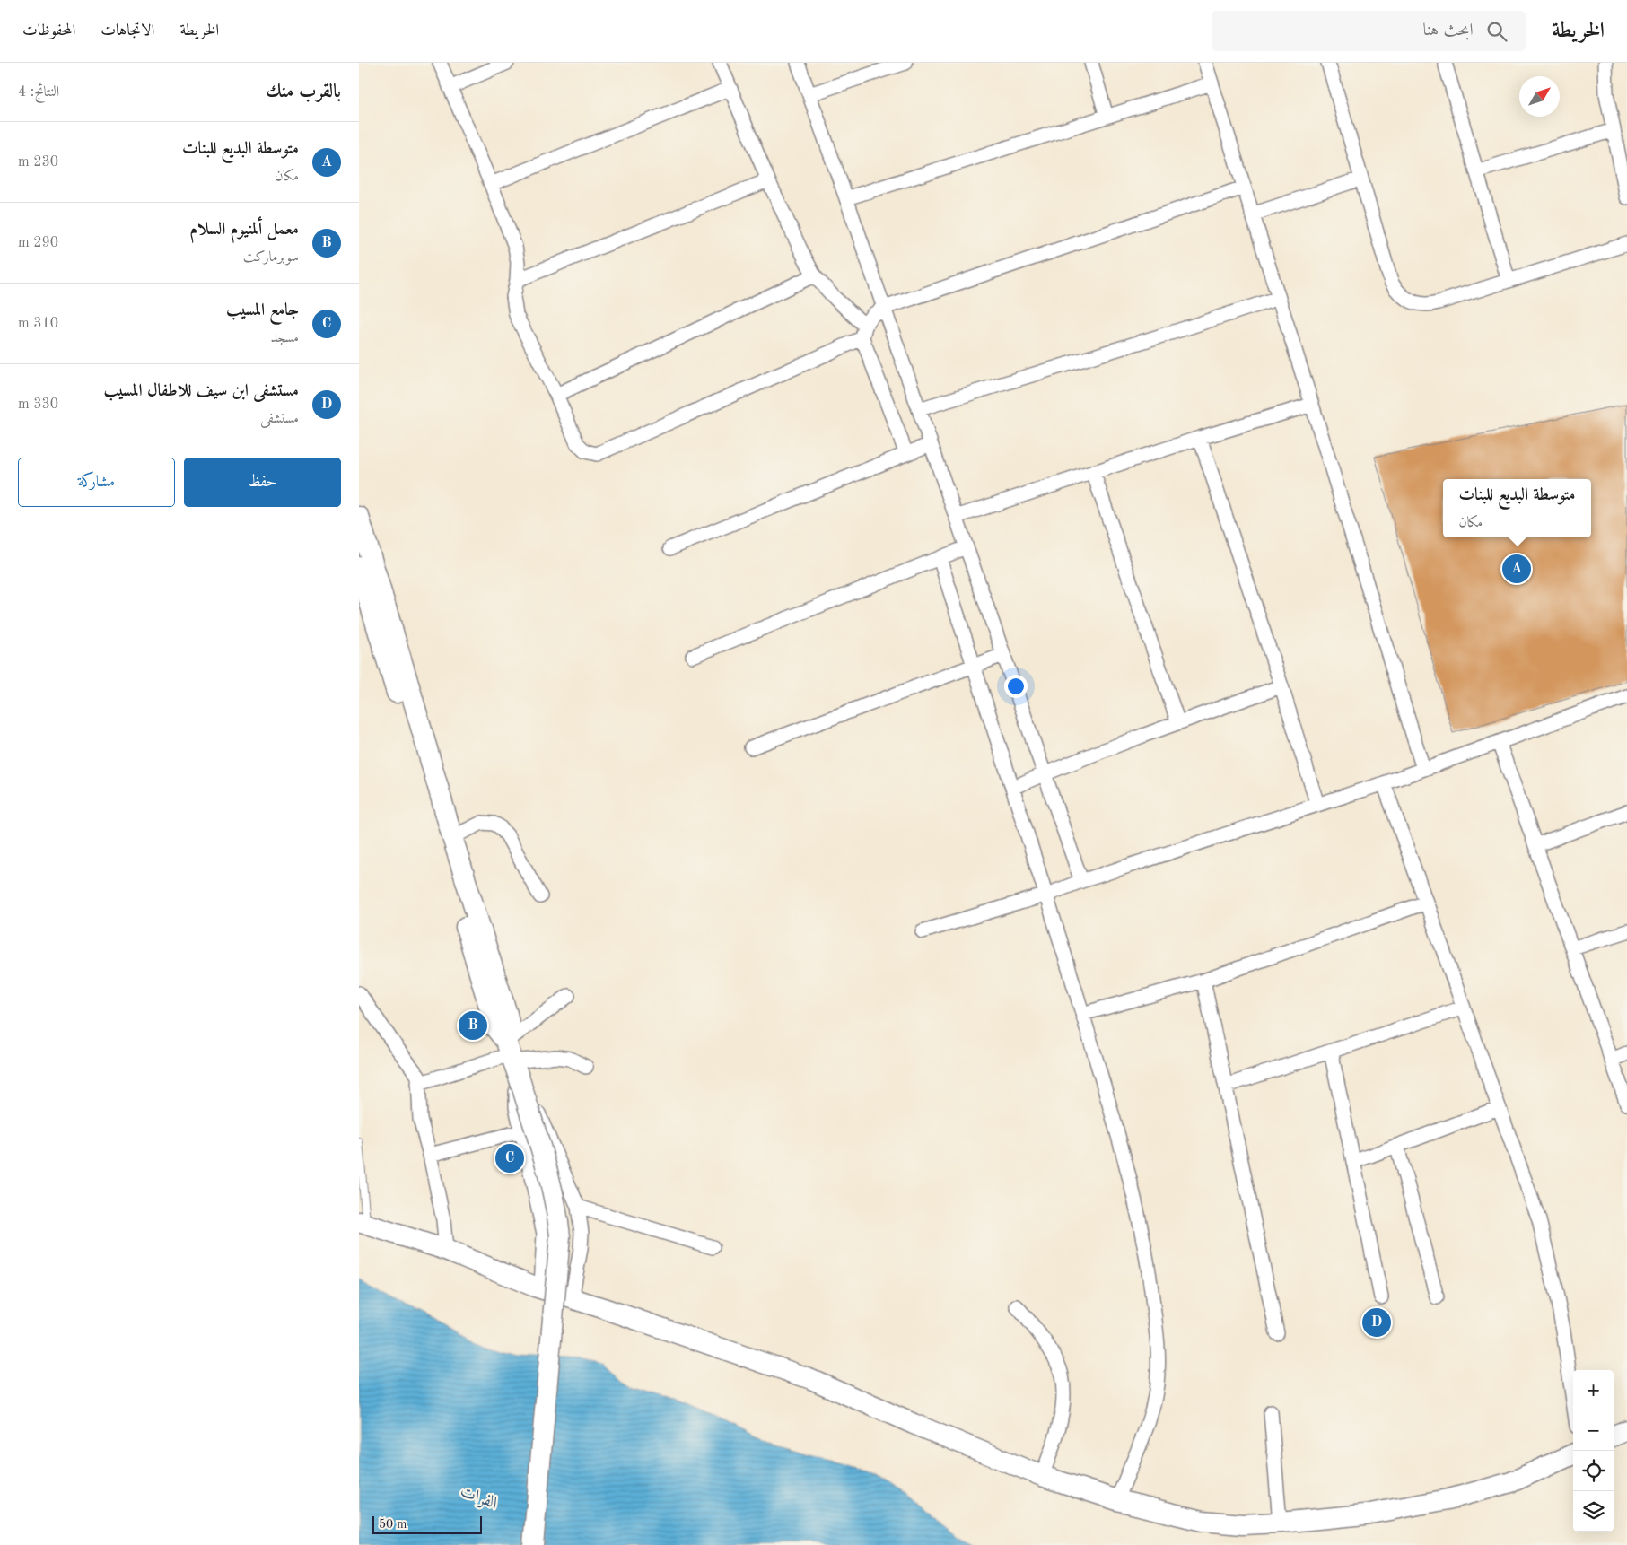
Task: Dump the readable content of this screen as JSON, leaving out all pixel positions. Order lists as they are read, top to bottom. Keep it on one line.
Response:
{"water":["الفرات"],"scale_bar":"50 m","north":"top right","page":{"header":"الخريطة","search":"ابحث هنا","nav":["الخريطة","الاتجاهات","المحفوظات"],"heading":["بالقرب منك","النتائج: 4"],"list":[{"mark":"A","name":"متوسطة البديع للبنات","note":"مكان","value":"230 m"},{"mark":"B","name":"معمل ألمنيوم السلام","note":"سوبرماركت","value":"290 m"},{"mark":"C","name":"جامع المسيب","note":"مسجد","value":"310 m"},{"mark":"D","name":"مستشفى ابن سيف للاطفال المسيب","note":"مستشفى","value":"330 m"}],"buttons":["حفظ","مشاركة"],"popup":["متوسطة البديع للبنات","مكان"],"pins":["A","B","C","D"],"map_buttons":["+","−"],"scale":"50 m"}}
